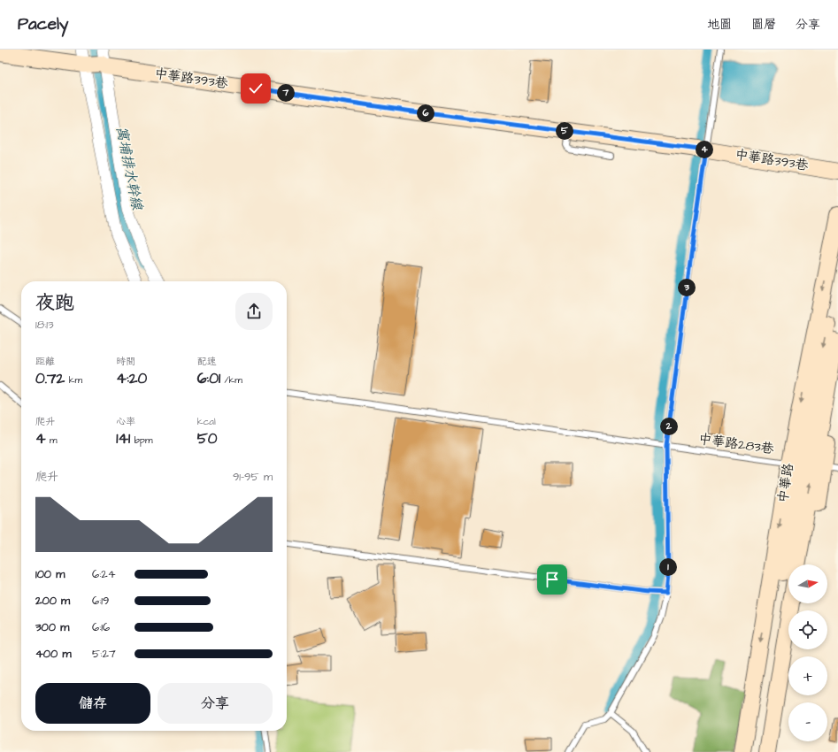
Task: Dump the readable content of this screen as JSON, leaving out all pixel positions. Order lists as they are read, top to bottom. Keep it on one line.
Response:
{"streets":{"main road":["中華路393巷","中華路"],"lane":["中華路283巷"]},"crossings":[["中華路283巷","中華路"]],"water":["寓埔排水幹線"],"north":"right","page":{"header":"Pacely","nav":["地圖","圖層","分享"],"pins":["7","6","5","4","3","2","1"],"heading":["夜跑","18:13"],"stats":[["距離","0.72 km"],["時間","4:20"],["配速","6:01 /km"],["爬升","4 m"],["心率","141 bpm"],["kcal","50"]],"chart":["爬升","91–95 m"],"list":[{"name":"100 m","note":"6:24"},{"name":"200 m","note":"6:19"},{"name":"300 m","note":"6:16"},{"name":"400 m","note":"5:27"}],"map_buttons":["+","−"],"buttons":["儲存","分享"]}}
